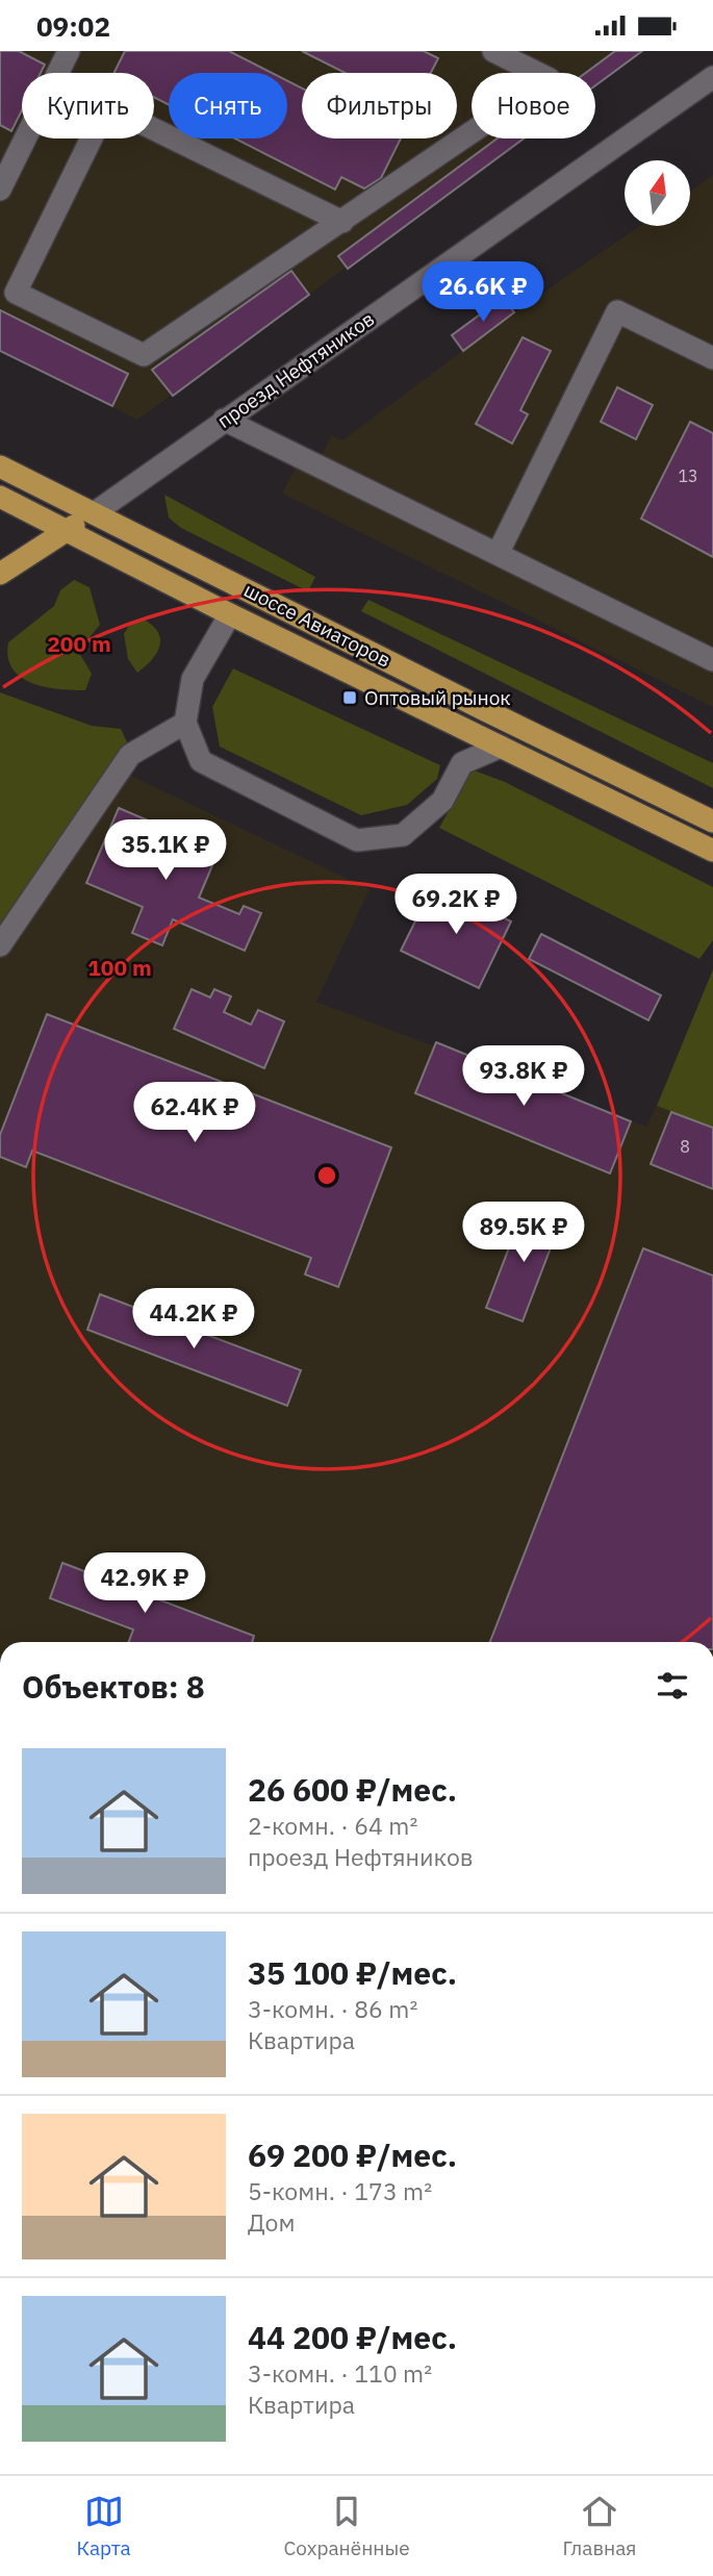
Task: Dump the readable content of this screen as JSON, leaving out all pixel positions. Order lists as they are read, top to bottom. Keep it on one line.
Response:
{"streets":{"main road":["шоссе Авиаторов"],"street":["проезд Нефтяников"]},"crossings":[["проезд Нефтяников","шоссе Авиаторов"]],"places":{"transit":["Оптовый рынок"]},"house_numbers":["13","8"],"north":"top","page":{"status":"09:02","chip":["Купить","Снять","Фильтры","Новое"],"price":["26.6K ₽","35.1K ₽","69.2K ₽","93.8K ₽","62.4K ₽","89.5K ₽","44.2K ₽","42.9K ₽"],"heading":"Объектов: 8","list":[{"name":"26 600 ₽/мес.","note":"2-комн. · 64 m² · проезд Нефтяников"},{"name":"35 100 ₽/мес.","note":"3-комн. · 86 m² · Квартира"},{"name":"69 200 ₽/мес.","note":"5-комн. · 173 m² · Дом"},{"name":"44 200 ₽/мес.","note":"3-комн. · 110 m² · Квартира"}],"tabs":["Карта","Сохранённые","Главная"]},"rings":["200 m","100 m"]}
